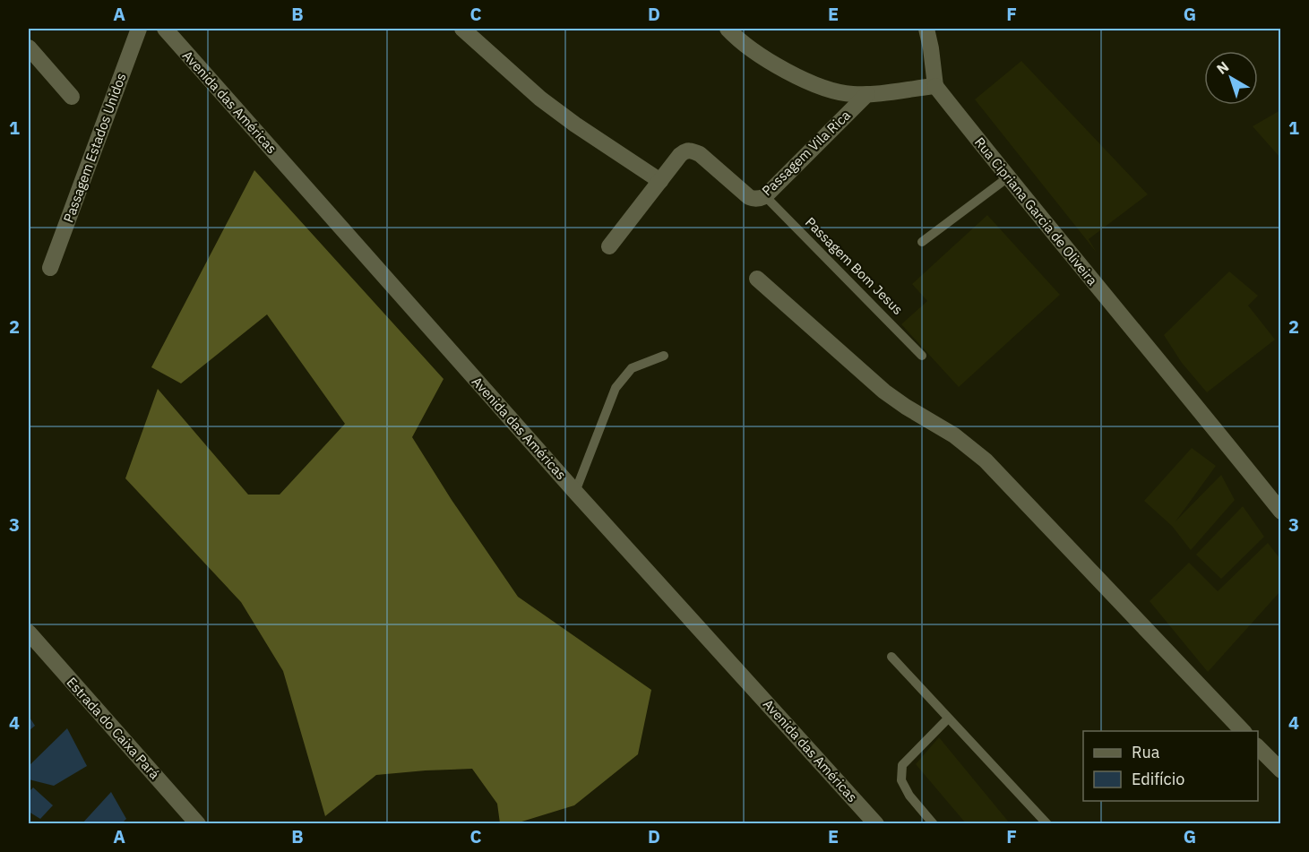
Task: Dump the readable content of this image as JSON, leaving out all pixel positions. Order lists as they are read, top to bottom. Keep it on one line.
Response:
{"streets":{"street":["Avenida das Américas","Passagem Estados Unidos","Passagem Vila Rica","Rua Cipriana Garcia de Oliveira","Estrada do Caixa Pará"],"lane":["Passagem Bom Jesus"]},"crossings":[["Passagem Vila Rica","Passagem Bom Jesus"]],"legend":["Rua","Edifício"],"north":"top left","grid":{"columns":["A","B","C","D","E","F","G"],"rows":["1","2","3","4"]}}
